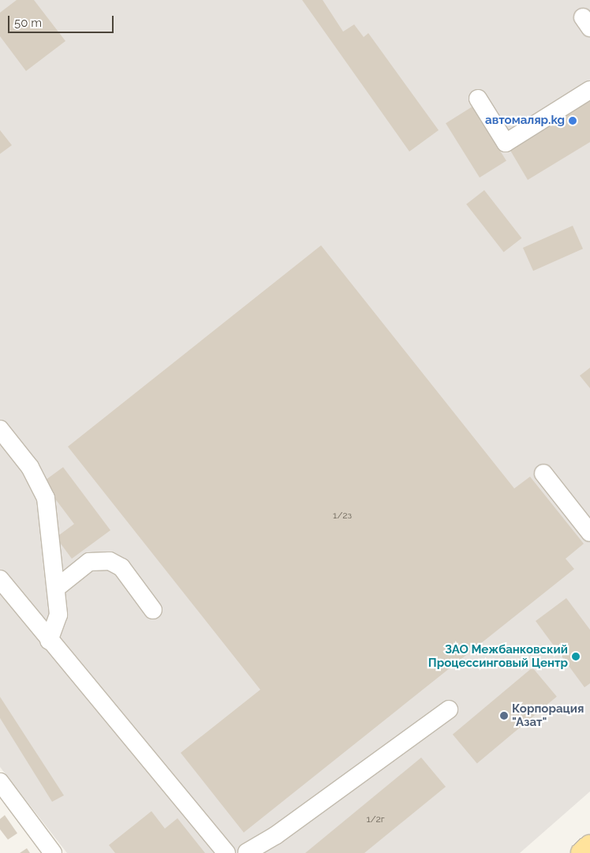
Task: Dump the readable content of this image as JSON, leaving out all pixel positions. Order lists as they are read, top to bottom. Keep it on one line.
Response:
{"places":["автомаляр.kg","ЗАО Межбанковский Процессинговый Центр","Корпорация \"Азат\""],"house_numbers":["1/2з","1/2г"],"scale_bar":"50 m"}
